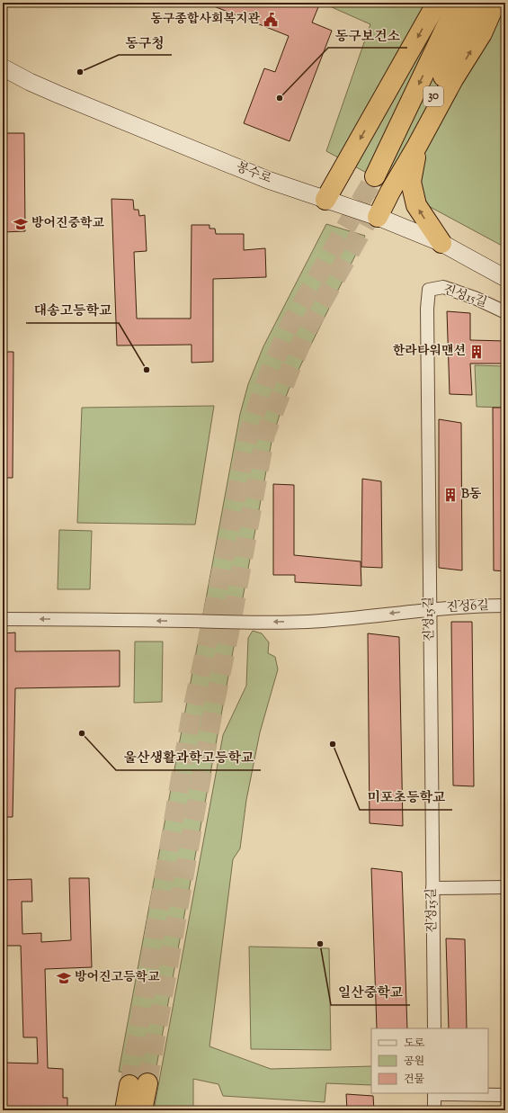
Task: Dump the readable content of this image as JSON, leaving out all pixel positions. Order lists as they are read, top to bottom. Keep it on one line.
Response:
{"streets":{"highway":["30"],"main road":["봉수로"],"street":["진성15길","진성6길"]},"crossings":[["진성15길","진성6길"]],"one_way":["진성6길"],"places":{"public building":["동구종합사회복지관"],"other":["동구청","동구보건소","대송고등학교","울산생활과학고등학교","미포초등학교","일산중학교"],"school or university":["방어진중학교","방어진고등학교"],"building":["한라타워맨션","B동"]},"legend":["도로","공원","건물"]}
